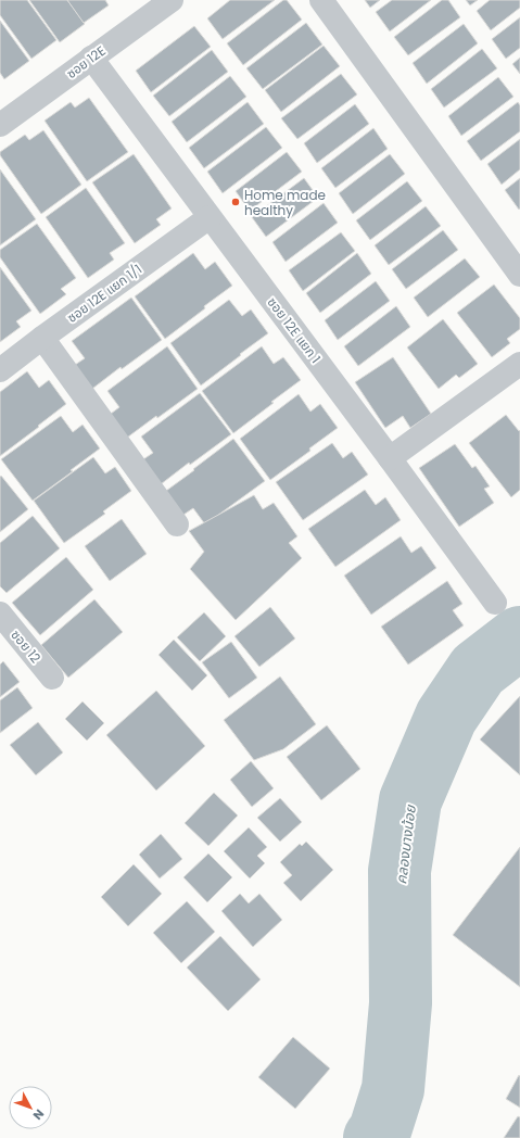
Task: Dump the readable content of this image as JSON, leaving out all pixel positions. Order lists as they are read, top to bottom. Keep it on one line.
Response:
{"streets":{"street":["ซอย 12E","ซอย 12E แยก 1/1","ซอย 12E แยก 1","ซอย 12"]},"crossings":[["ซอย 12E","ซอย 12E แยก 1"],["ซอย 12E แยก 1/1","ซอย 12E แยก 1"]],"water":["คลองบางน้อย"],"places":["Home made healthy"],"north":"bottom right"}
